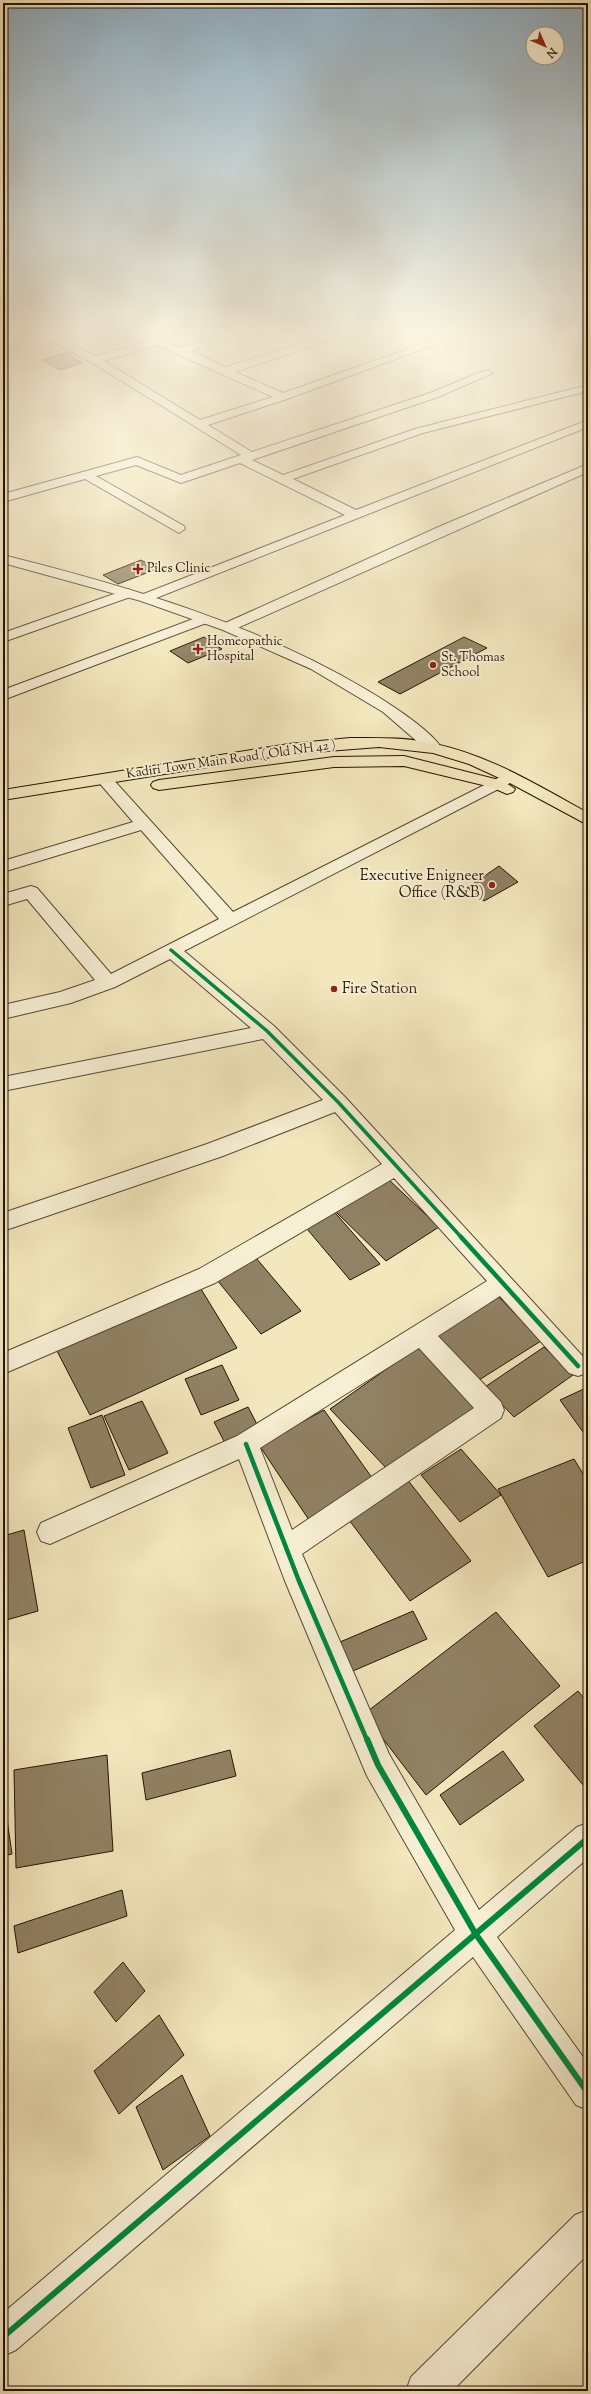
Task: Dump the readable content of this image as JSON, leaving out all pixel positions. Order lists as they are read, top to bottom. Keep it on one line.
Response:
{"streets":{"main road":["Kadiri Town Main Road ( Old NH 42 )"]},"places":{"health":["Piles Clinic","Homeopathic Hospital"],"other":["St. Thomas School","Executive Enigneer Office (R&B)","Fire Station"]},"north":"bottom right"}
